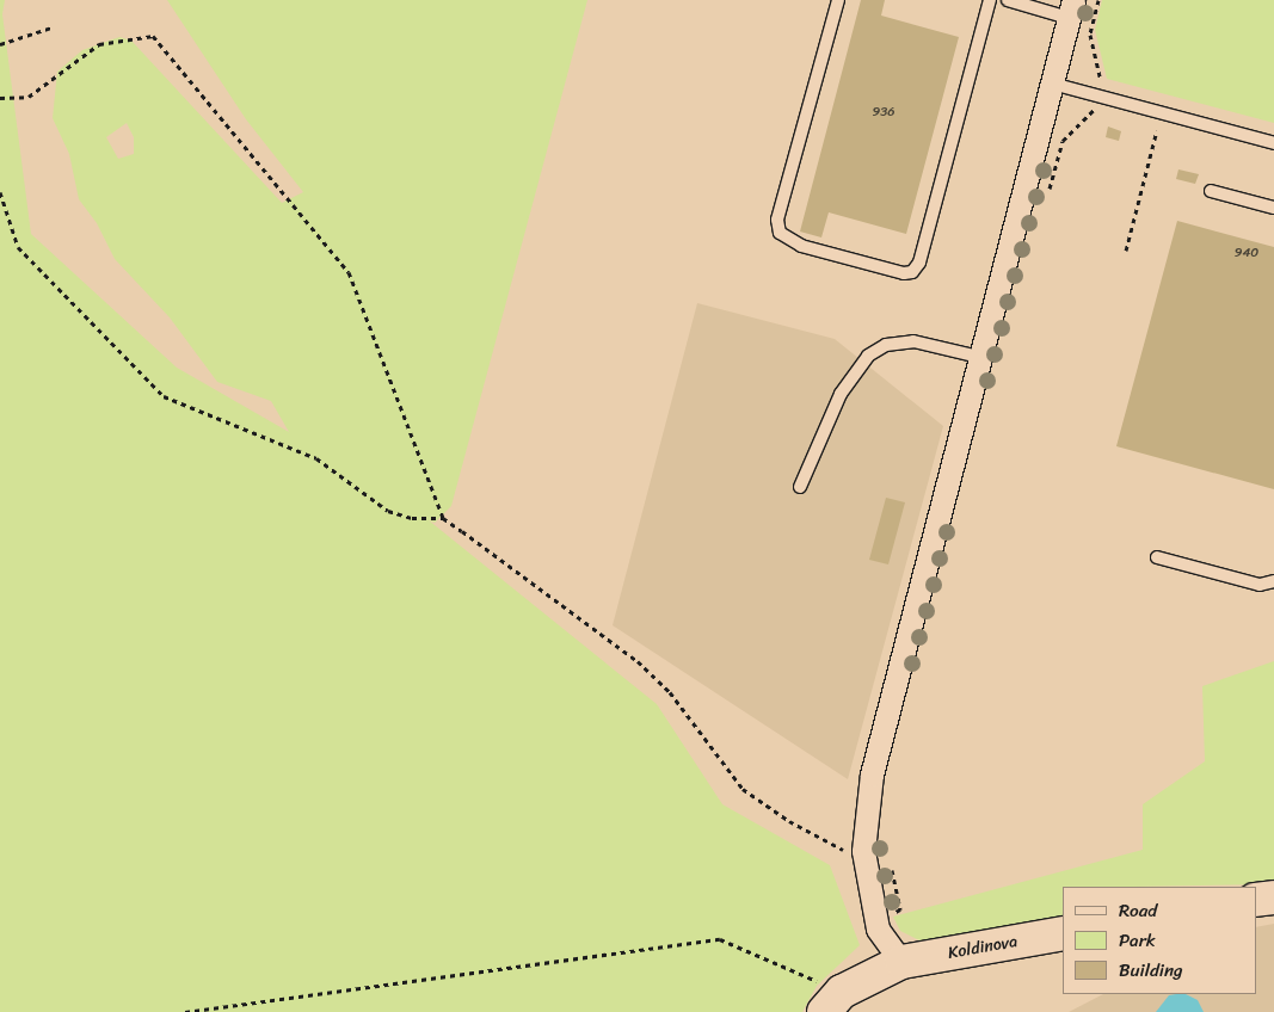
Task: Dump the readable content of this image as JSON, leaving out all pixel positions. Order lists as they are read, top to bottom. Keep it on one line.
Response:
{"streets":{"main road":["Koldinova"]},"house_numbers":["936","940"],"legend":["Road","Park","Building"]}
